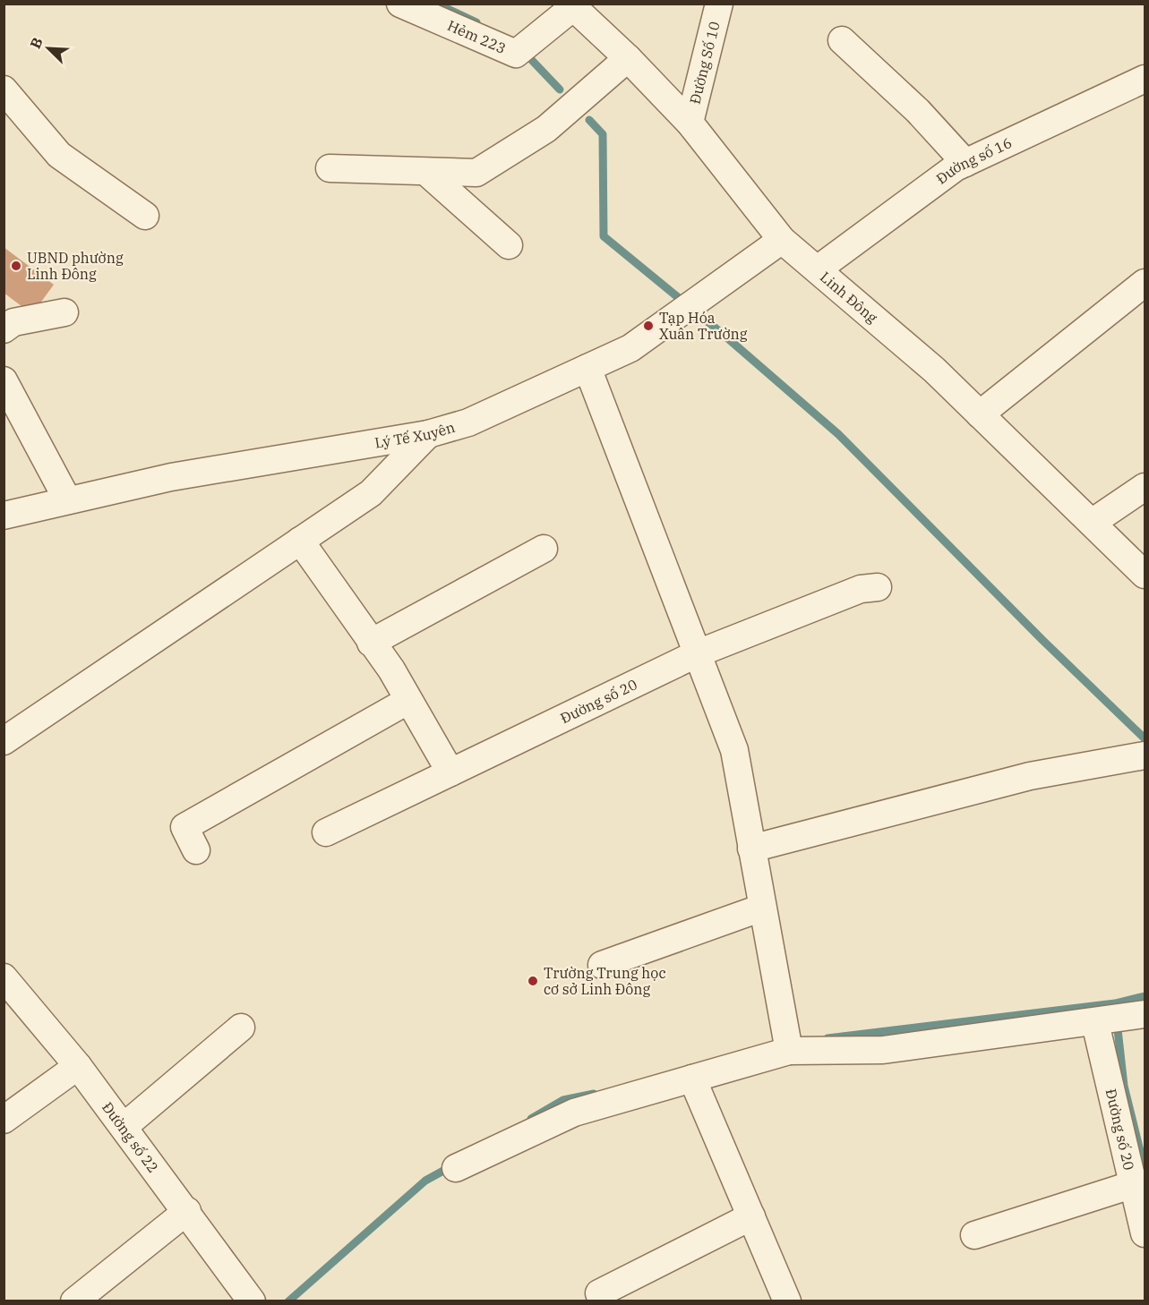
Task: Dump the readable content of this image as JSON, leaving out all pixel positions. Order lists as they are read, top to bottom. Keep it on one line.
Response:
{"streets":{"street":["Hẻm 223","Đường Số 10","Đường số 16","Linh Đông","Lý Tế Xuyên","Đường số 20","Đường số 22"]},"crossings":[["Hẻm 223","Linh Đông"],["Đường Số 10","Linh Đông"],["Đường số 16","Linh Đông"],["Linh Đông","Lý Tế Xuyên"]],"places":["UBND phường Linh Đông","Tạp Hóa Xuân Trường","Trường Trung học cơ sở Linh Đông"],"north":"top left"}
